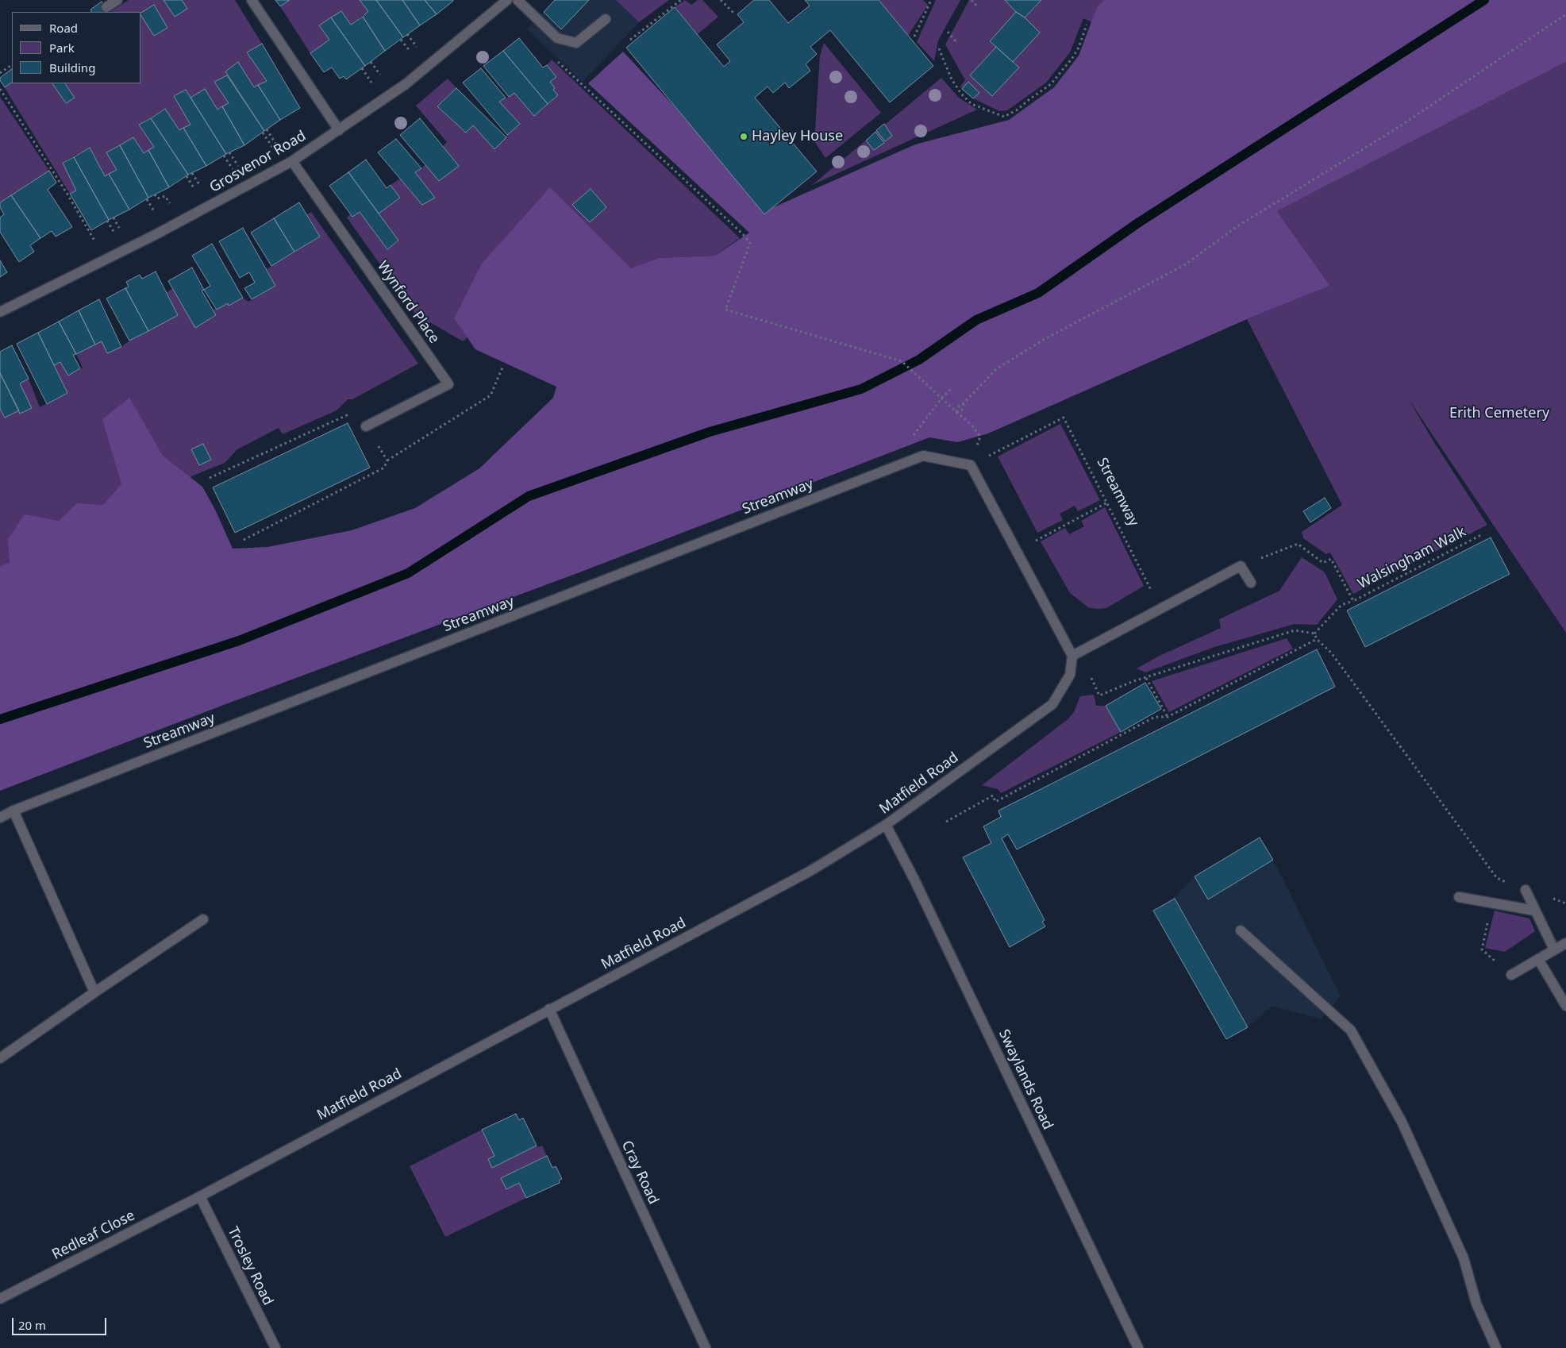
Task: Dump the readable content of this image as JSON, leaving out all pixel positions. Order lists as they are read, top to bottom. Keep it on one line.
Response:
{"streets":{"street":["Grosvenor Road","Wynford Place","Streamway","Matfield Road","Swaylands Road","Cray Road","Redleaf Close","Trosley Road"],"path":["Walsingham Walk"]},"crossings":[["Grosvenor Road","Wynford Place"],["Matfield Road","Swaylands Road"],["Matfield Road","Cray Road"],["Matfield Road","Redleaf Close"],["Matfield Road","Trosley Road"],["Redleaf Close","Trosley Road"]],"parks":["Erith Cemetery"],"places":["Hayley House"],"legend":["Road","Park","Building"],"scale_bar":"20 m"}
